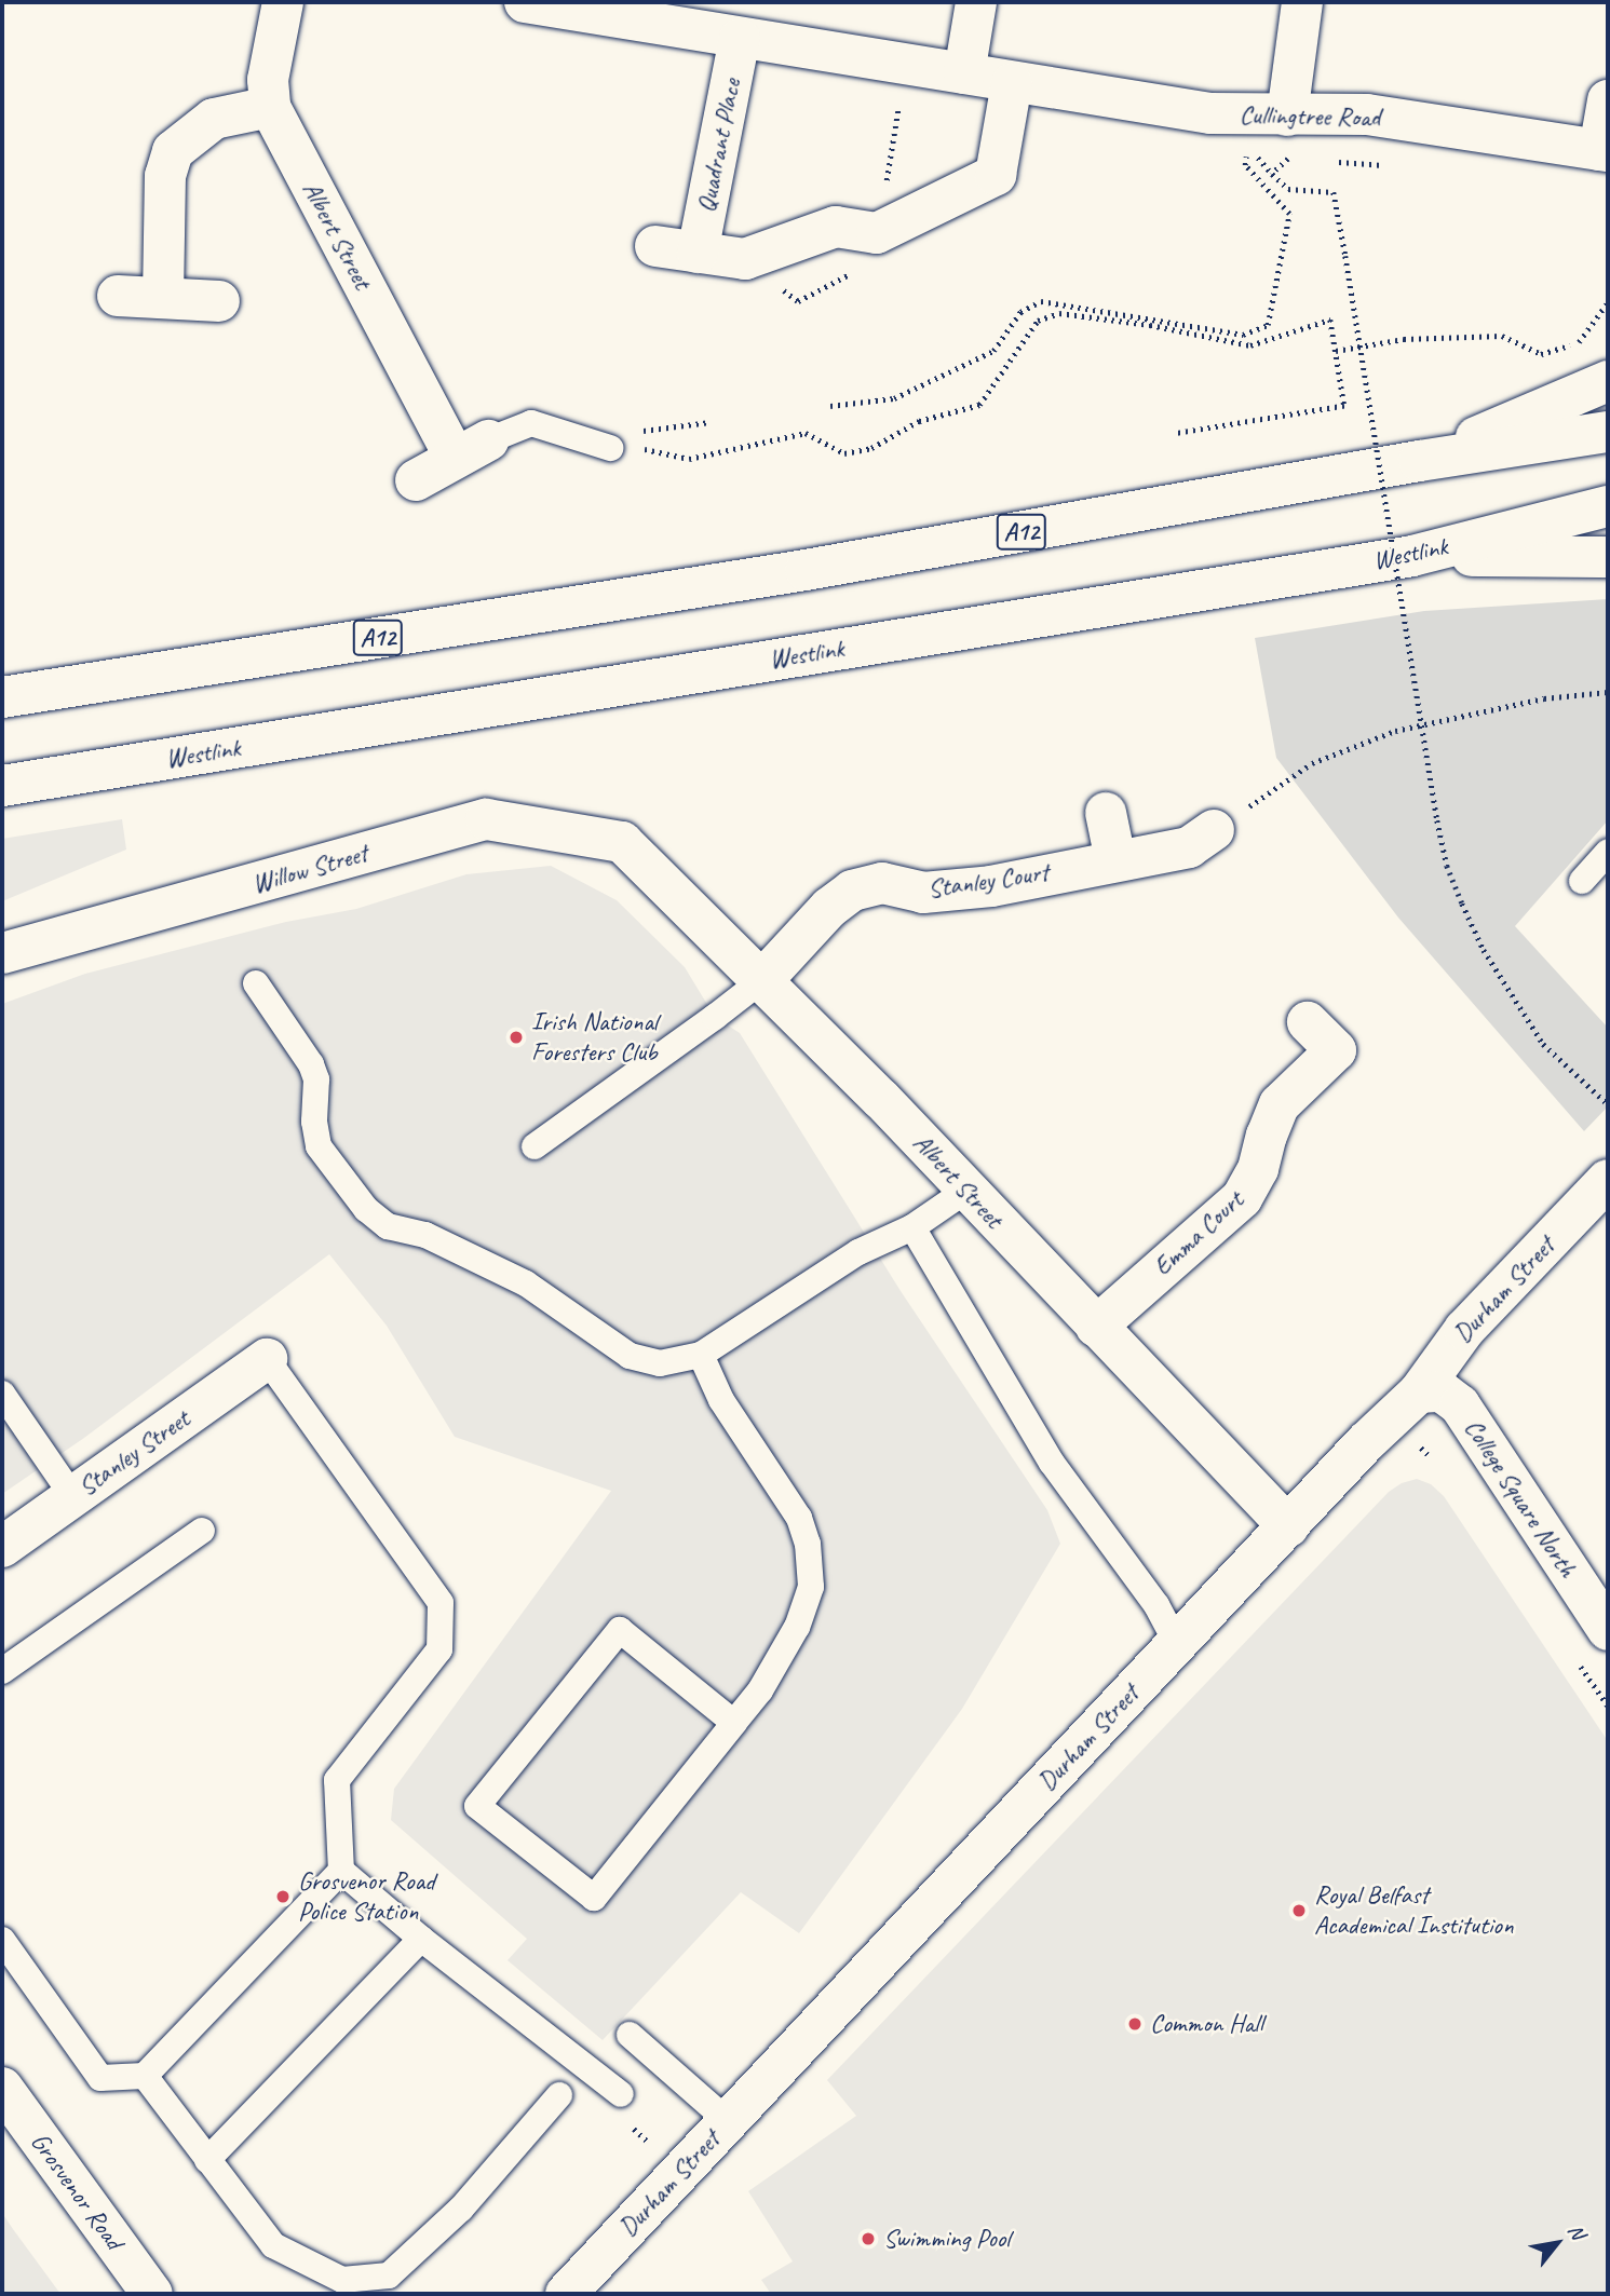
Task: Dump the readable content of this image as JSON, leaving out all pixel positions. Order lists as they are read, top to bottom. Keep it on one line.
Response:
{"streets":{"main road":["Cullingtree Road","Quadrant Place","Albert Street","A12","Westlink","Willow Street","Stanley Court","Emma Court","Durham Street","Stanley Street","College Square North","Grosvenor Road"]},"crossings":[["Cullingtree Road","Quadrant Place"],["Albert Street","Willow Street"],["Albert Street","Stanley Court"],["Albert Street","Emma Court"],["Albert Street","Durham Street"],["Durham Street","College Square North"]],"places":["Irish National Foresters Club","Grosvenor Road Police Station","Royal Belfast Academical Institution","Common Hall","Swimming Pool"],"north":"top right"}
